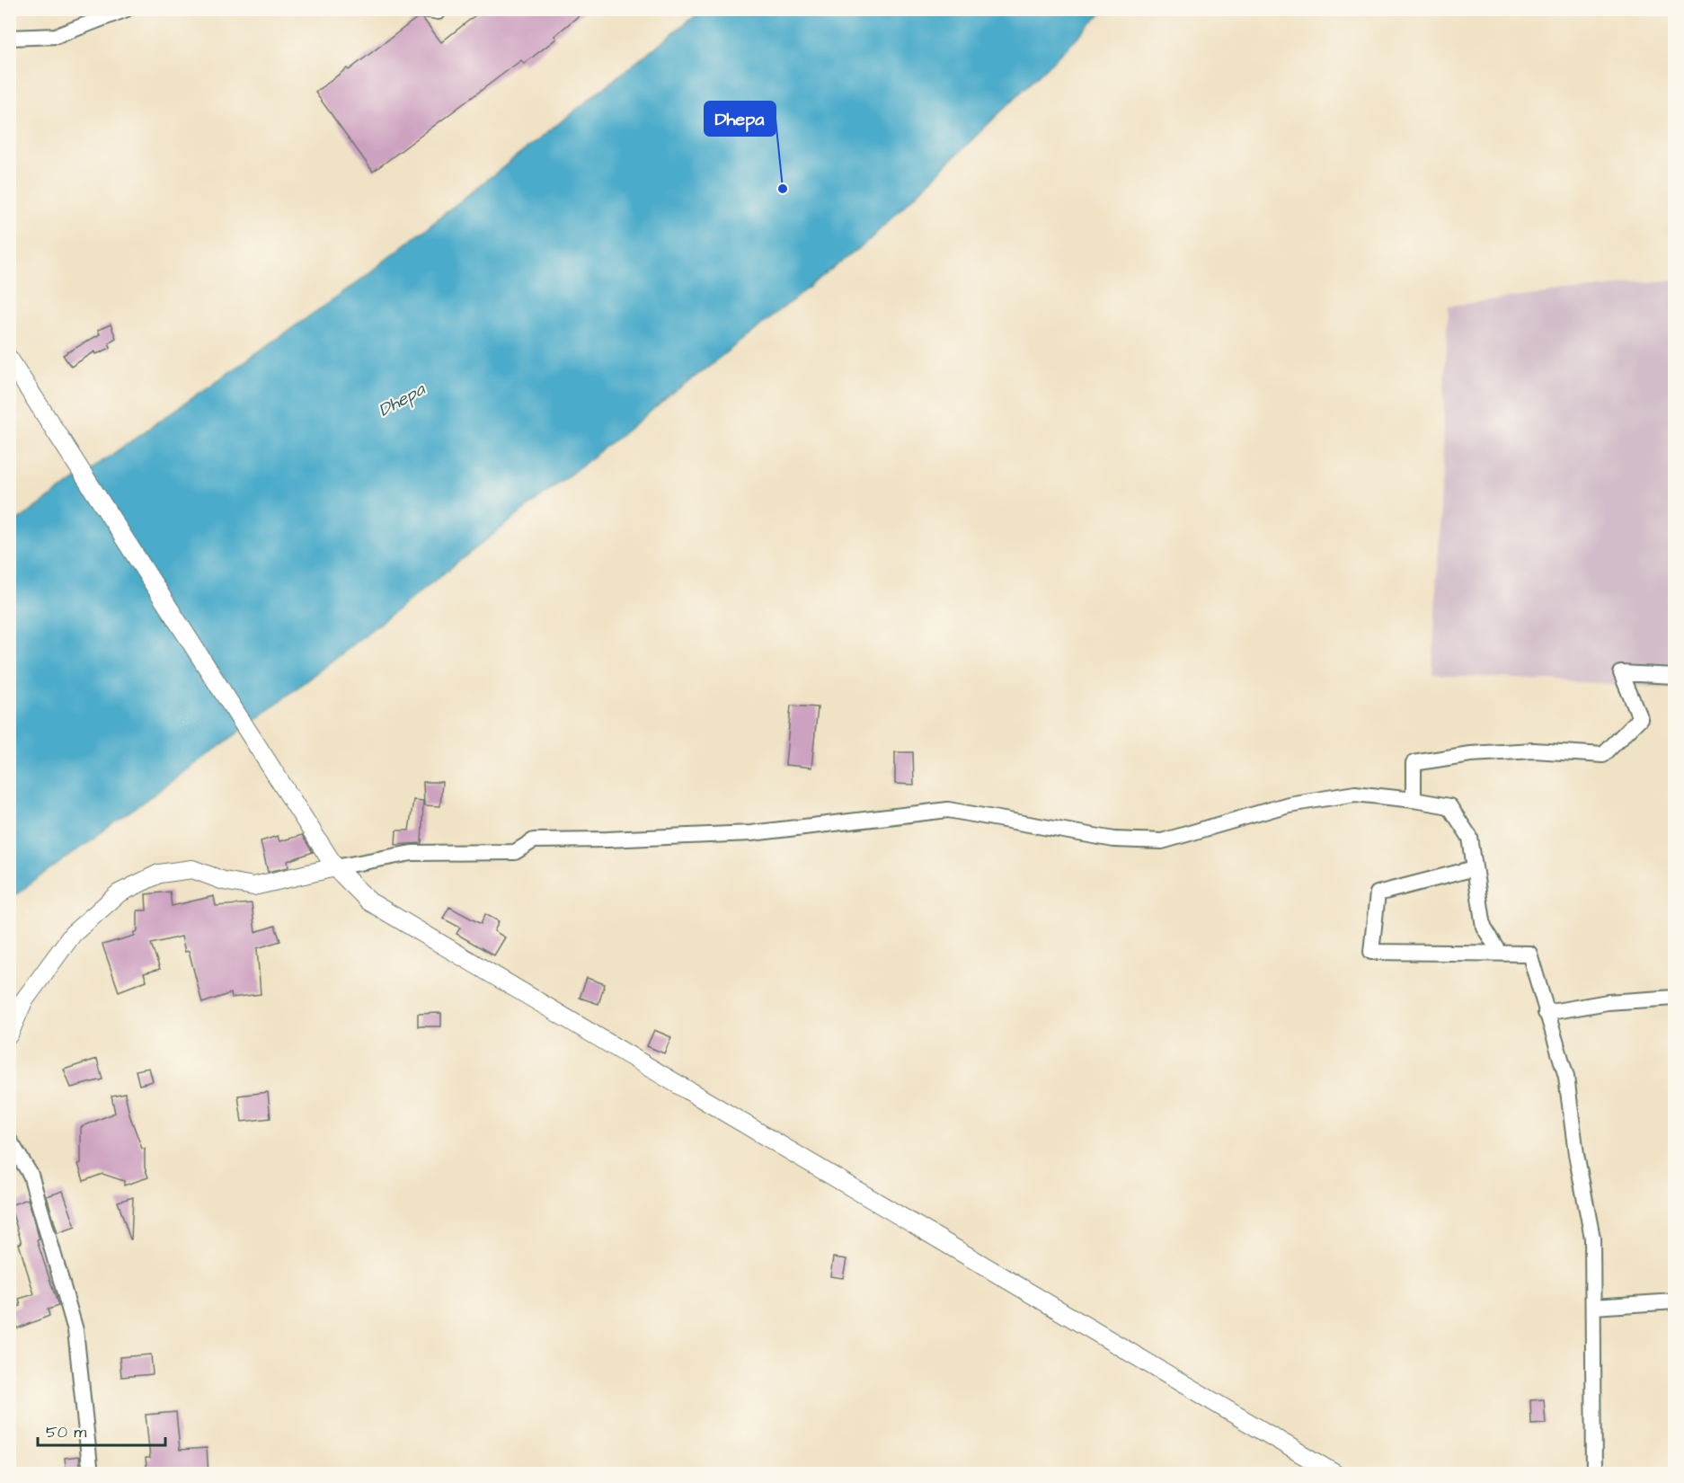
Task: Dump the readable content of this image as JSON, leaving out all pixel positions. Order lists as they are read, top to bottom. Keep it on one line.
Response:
{"water":["Dhepa"],"places":["Dhepa"],"scale_bar":"50 m"}
